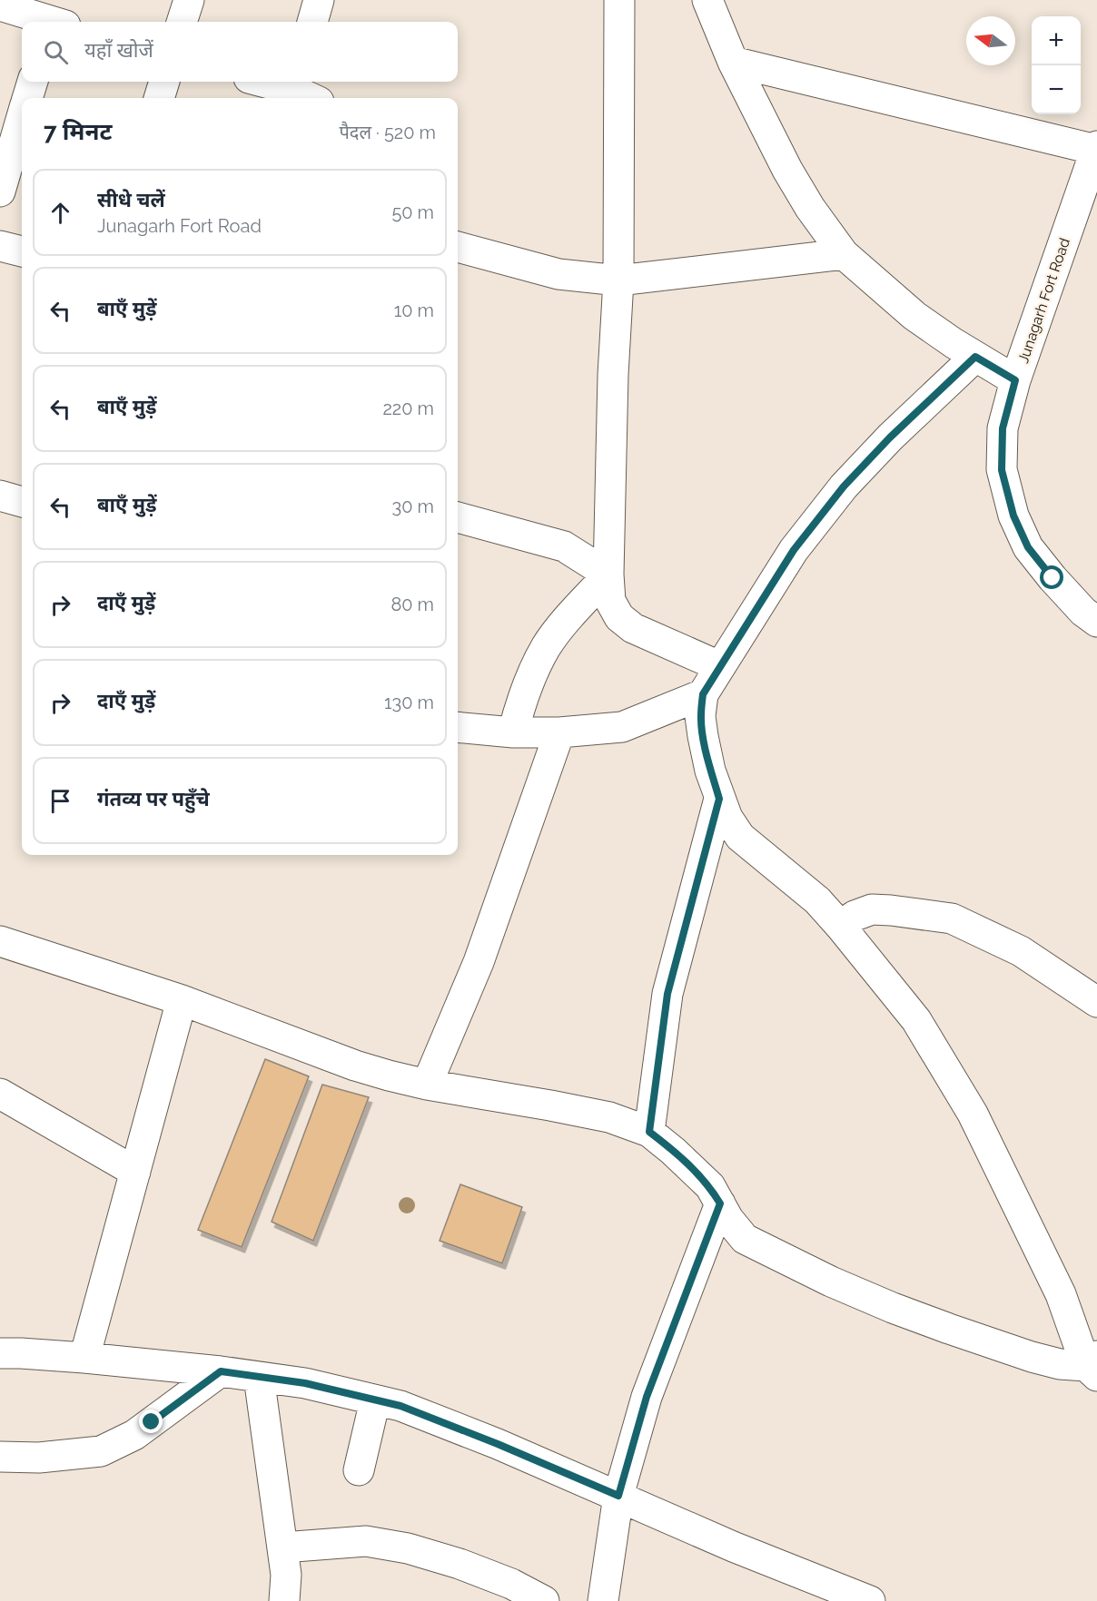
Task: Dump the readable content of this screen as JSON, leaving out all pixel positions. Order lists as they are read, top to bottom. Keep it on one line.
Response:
{"streets":{"street":["Junagarh Fort Road"]},"north":"left","page":{"map_buttons":["+","−"],"search":"यहाँ खोजें","heading":["7 मिनट","पैदल · 520 m"],"list":[["सीधे चलें","Junagarh Fort Road","50 m"],["बाएँ मुड़ें","10 m"],["बाएँ मुड़ें","220 m"],["बाएँ मुड़ें","30 m"],["दाएँ मुड़ें","80 m"],["दाएँ मुड़ें","130 m"],"गंतव्य पर पहुँचे"]}}
